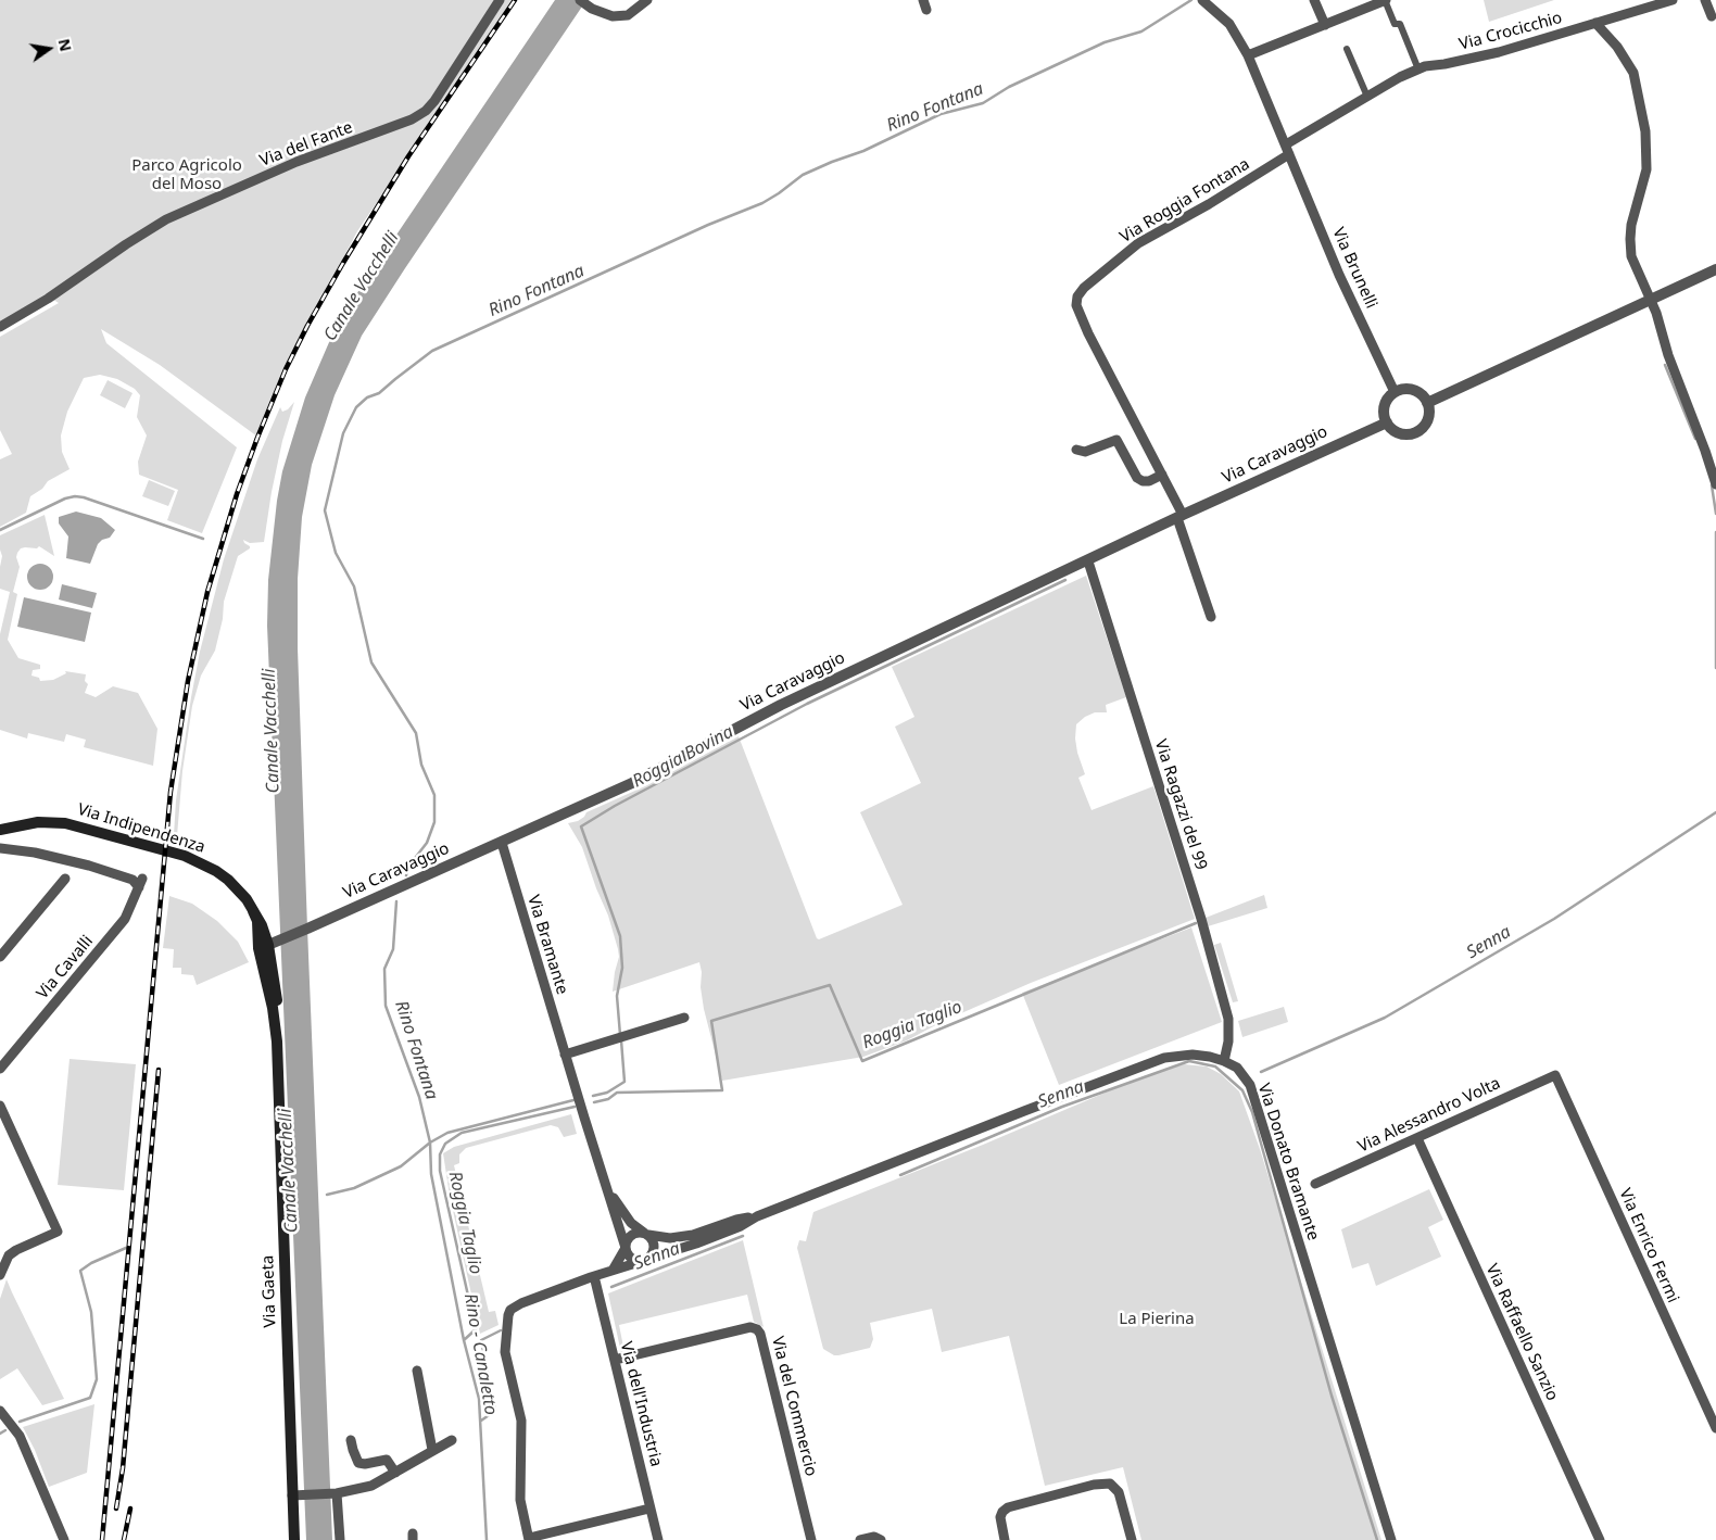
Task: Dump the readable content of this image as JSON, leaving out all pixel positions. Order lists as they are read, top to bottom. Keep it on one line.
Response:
{"streets":{"main road":["Via Indipendenza","Via Gaeta"],"street":["Via Crocicchio","Via del Fante","Via Roggia Fontana","Via Brunelli","Via Caravaggio","Via Ragazzi del 99","Via Bramante","Via Cavalli","Via Alessandro Volta","Via Donato Bramante","Via Enrico Fermi","Via Raffaello Sanzio","Via dell'Industria","Via del Commercio"]},"crossings":[["Via Roggia Fontana","Via Brunelli"],["Via Roggia Fontana","Via Caravaggio"],["Via Brunelli","Via Caravaggio"],["Via Caravaggio","Via Ragazzi del 99"],["Via Caravaggio","Via Indipendenza"],["Via Caravaggio","Via Bramante"],["Via Caravaggio","Via Gaeta"],["Via Ragazzi del 99","Via Donato Bramante"],["Via Indipendenza","Via Gaeta"],["Via Bramante","Via Donato Bramante"],["Via Alessandro Volta","Via Enrico Fermi"],["Via Alessandro Volta","Via Raffaello Sanzio"],["Via Donato Bramante","Via dell'Industria"],["Via dell'Industria","Via del Commercio"]],"water":["Rino Fontana","Canale Vacchelli","Roggia Bovina","Senna","Roggia Taglio","Rino - Canaletto"],"parks":["Parco Agricolo del Moso","La Pierina"],"north":"right"}
